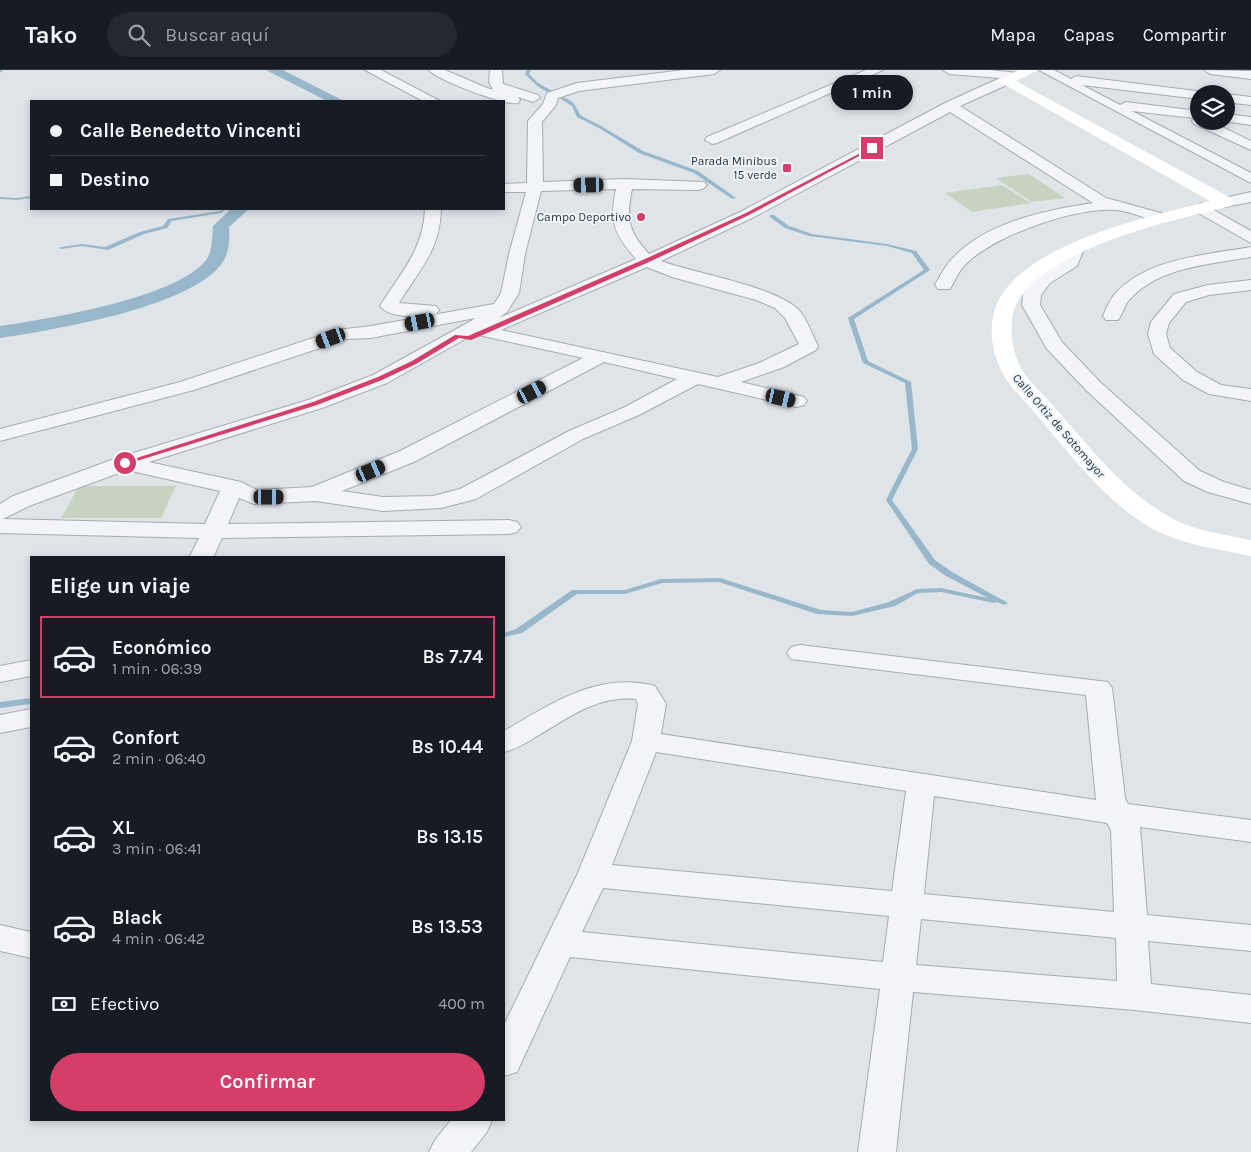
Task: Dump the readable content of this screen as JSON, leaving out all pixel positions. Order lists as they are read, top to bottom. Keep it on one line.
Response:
{"streets":{"street":["Calle Ortiz de Sotomayor"]},"places":{"transit":["Parada Minibus 15 verde"],"other":["Campo Deportivo"]},"page":{"header":"Tako","search":"Buscar aquí","nav":["Mapa","Capas","Compartir"],"bubble":"1 min","banner":["Calle Benedetto Vincenti","Destino"],"heading":"Elige un viaje","list":[{"name":"Económico","note":"1 min · 06:39","value":"Bs 7.74"},{"name":"Confort","note":"2 min · 06:40","value":"Bs 10.44"},{"name":"XL","note":"3 min · 06:41","value":"Bs 13.15"},{"name":"Black","note":"4 min · 06:42","value":"Bs 13.53"}],"pay":["Efectivo","400 m"],"buttons":"Confirmar"}}
